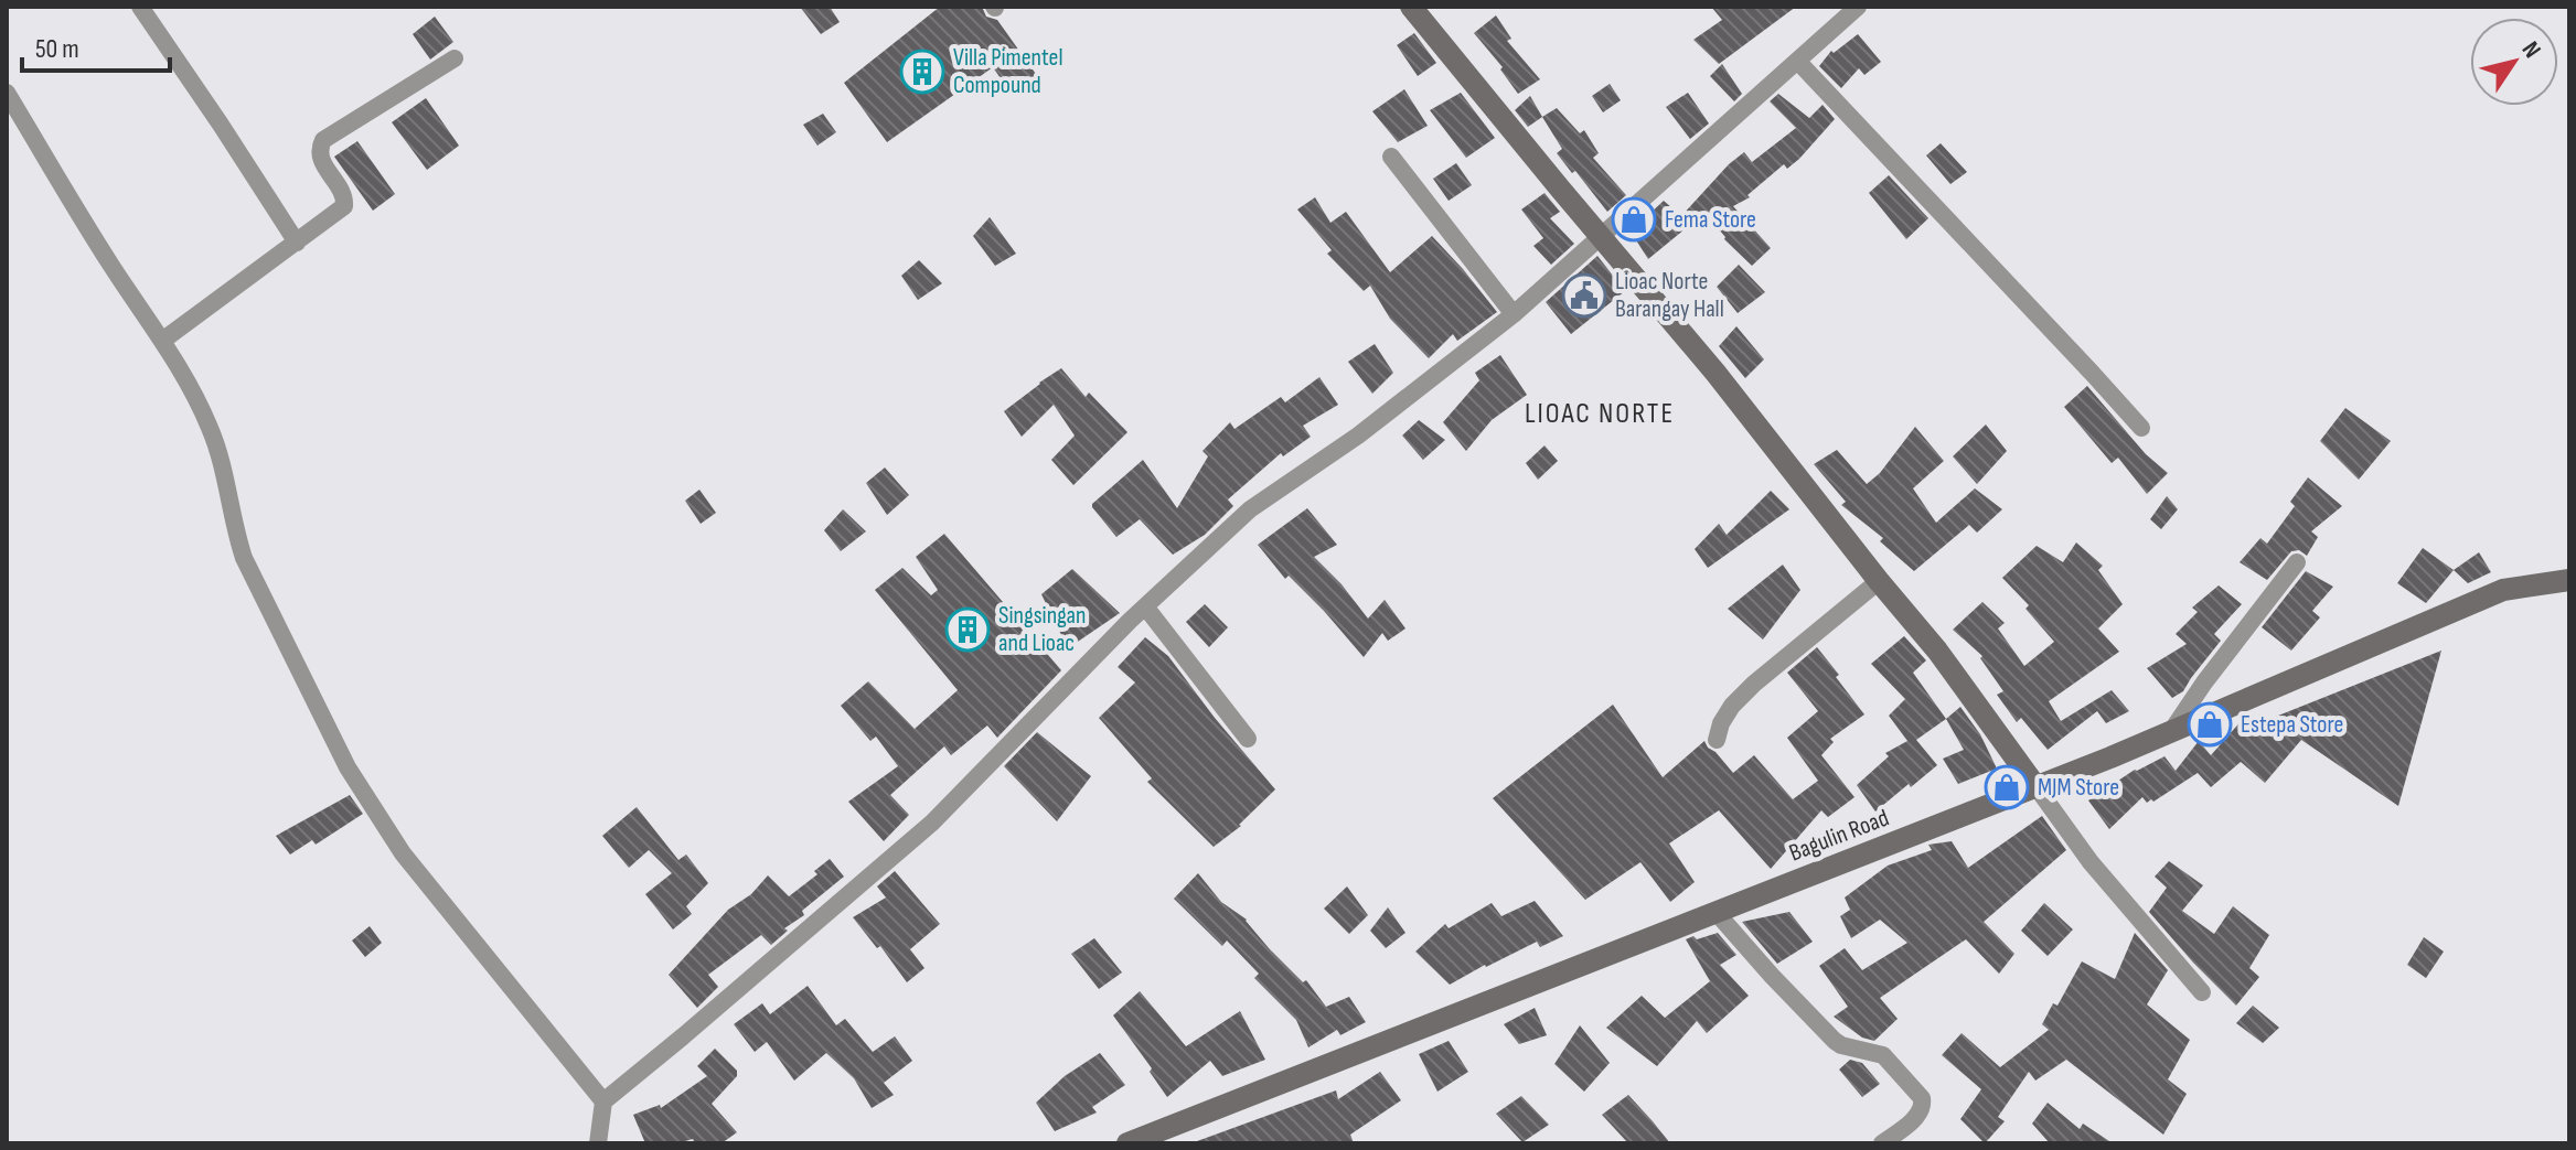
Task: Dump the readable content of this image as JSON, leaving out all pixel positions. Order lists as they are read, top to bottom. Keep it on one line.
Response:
{"streets":{"main road":["Bagulin Road"]},"districts":["LIOAC NORTE"],"places":{"building":["Villa Pimentel Compound","Singsingan and Lioac"],"shop":["Fema Store","Estepa Store","MJM Store"],"public building":["Lioac Norte Barangay Hall"]},"scale_bar":"50 m","north":"top right"}
